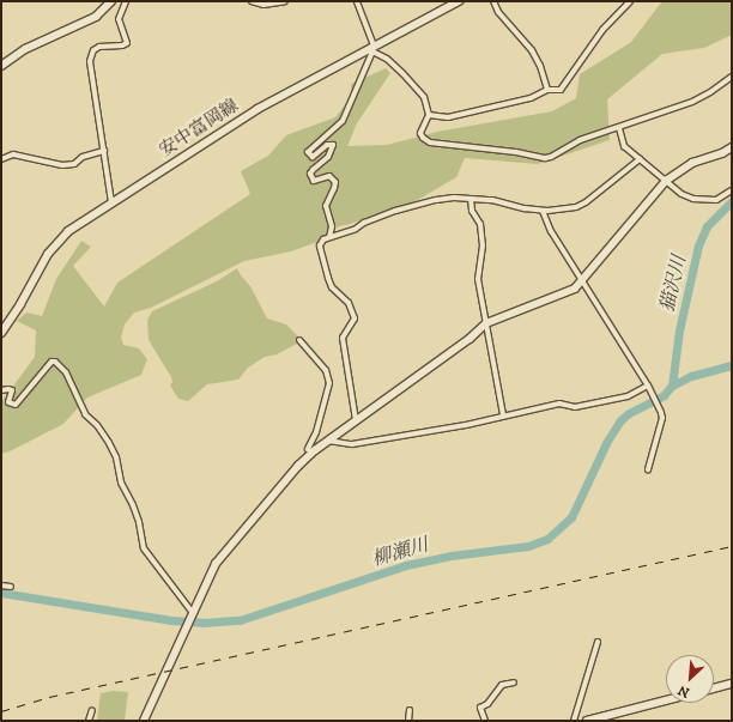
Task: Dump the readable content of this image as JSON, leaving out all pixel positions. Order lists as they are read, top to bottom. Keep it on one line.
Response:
{"streets":{"main road":["安中富岡線"]},"water":["猫沢川","柳瀬川"],"north":"bottom left"}
